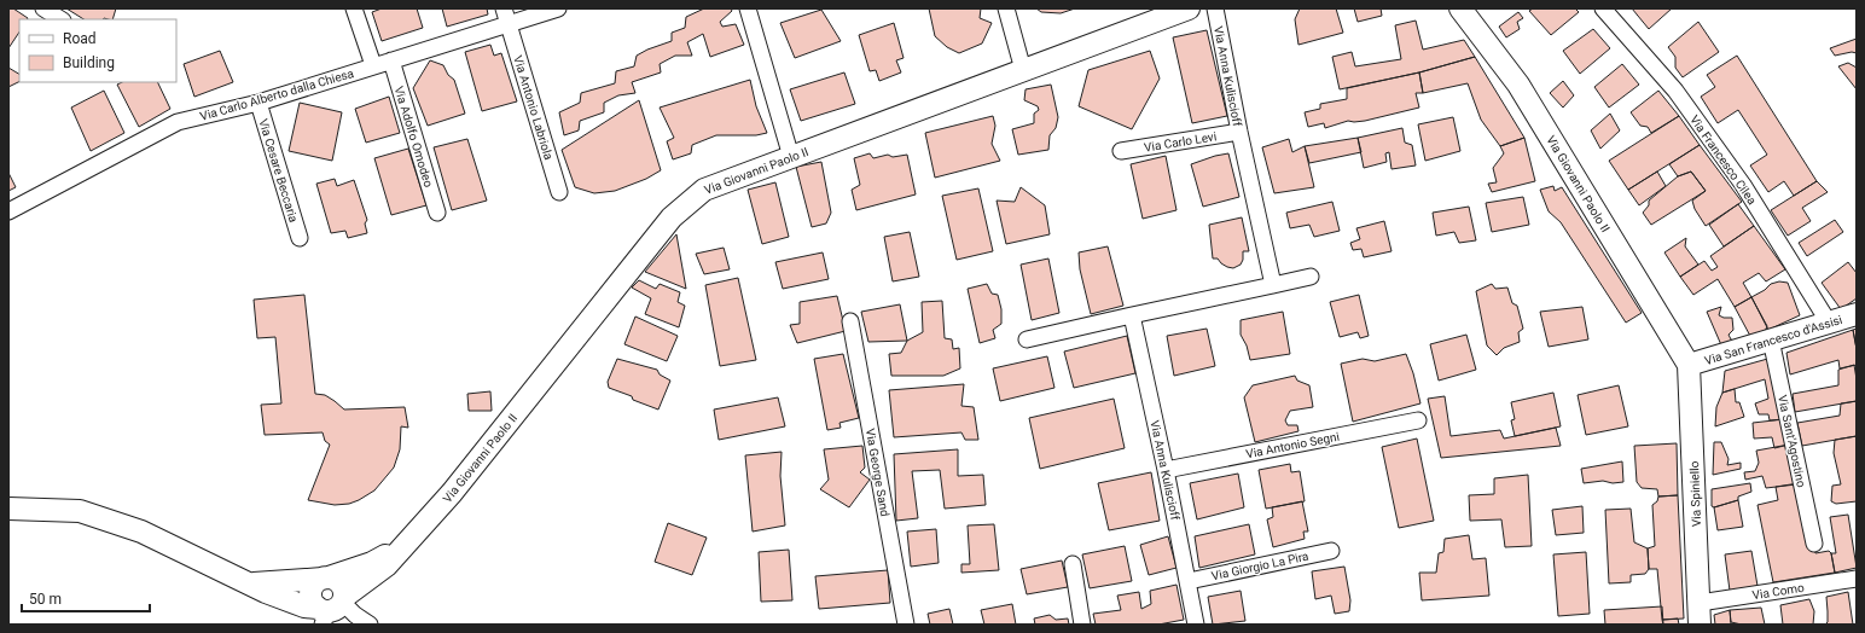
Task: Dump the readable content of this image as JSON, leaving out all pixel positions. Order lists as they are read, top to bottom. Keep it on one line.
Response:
{"streets":{"street":["Via Anna Kuliscioff","Via Carlo Alberto dalla Chiesa","Via Antonio Labriola","Via Adolfo Omodeo","Via Carlo Levi","Via Francesco Cilea","Via Cesare Beccaria","Via Giovanni Paolo II","Via San Francesco d'Assisi","Via Sant'Agostino","Via Antonio Segni","Via George Sand","Via Spiniello","Via Giorgio La Pira","Via Como"]},"crossings":[["Via Anna Kuliscioff","Via Carlo Levi"],["Via Anna Kuliscioff","Via Antonio Segni"],["Via Anna Kuliscioff","Via Giorgio La Pira"],["Via Carlo Alberto dalla Chiesa","Via Antonio Labriola"],["Via Carlo Alberto dalla Chiesa","Via Adolfo Omodeo"],["Via Carlo Alberto dalla Chiesa","Via Cesare Beccaria"],["Via Francesco Cilea","Via San Francesco d'Assisi"],["Via Giovanni Paolo II","Via San Francesco d'Assisi"],["Via Giovanni Paolo II","Via Spiniello"],["Via San Francesco d'Assisi","Via Sant'Agostino"],["Via San Francesco d'Assisi","Via Spiniello"],["Via Spiniello","Via Como"]],"legend":["Road","Building"],"scale_bar":"50 m"}
